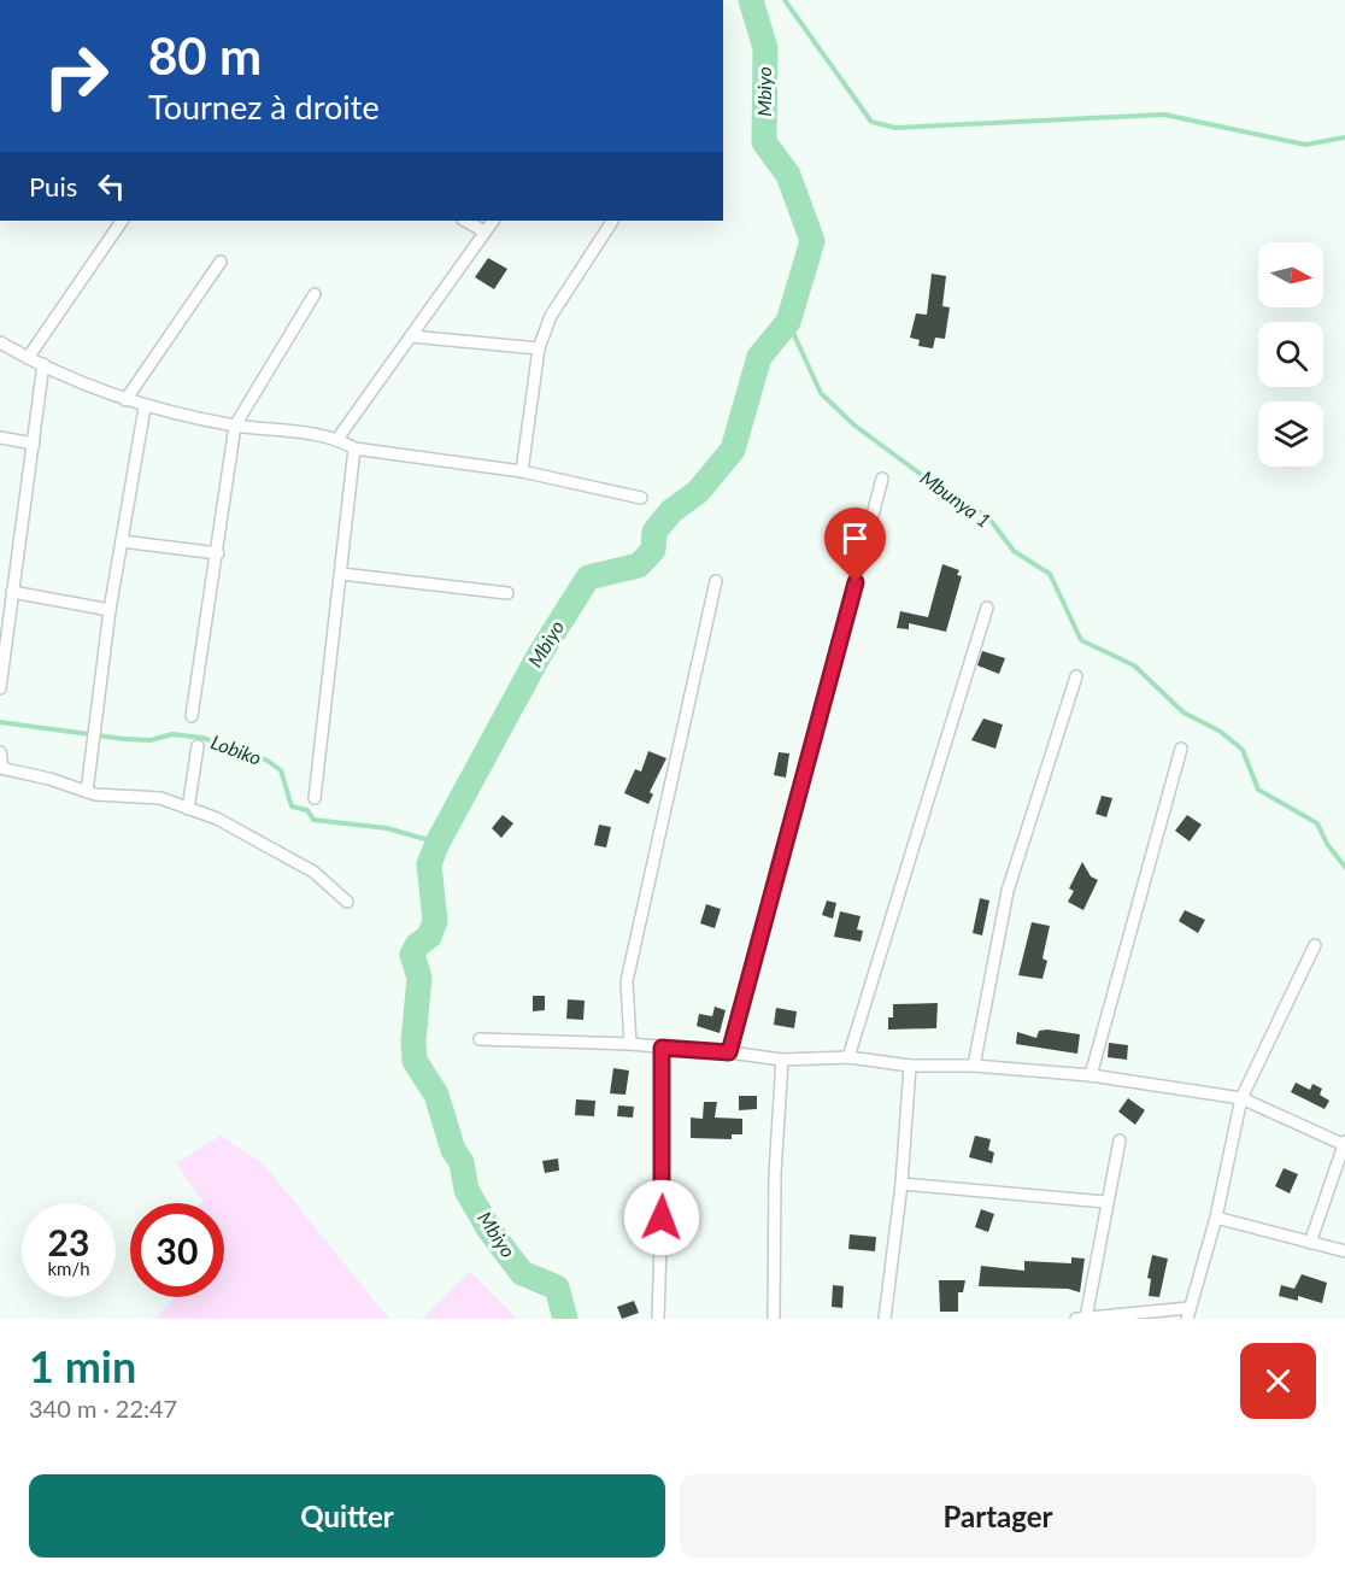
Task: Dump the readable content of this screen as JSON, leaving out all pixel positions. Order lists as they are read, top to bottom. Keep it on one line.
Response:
{"water":["Mbiyo","Mbunya 1","Lobiko"],"north":"right","page":{"turn":["80 m","Tournez à droite"],"then":"Puis","speed":"23 km/h","limit":"30","heading":["1 min","340 m · 22:47"],"buttons":["Quitter","Partager"]}}
